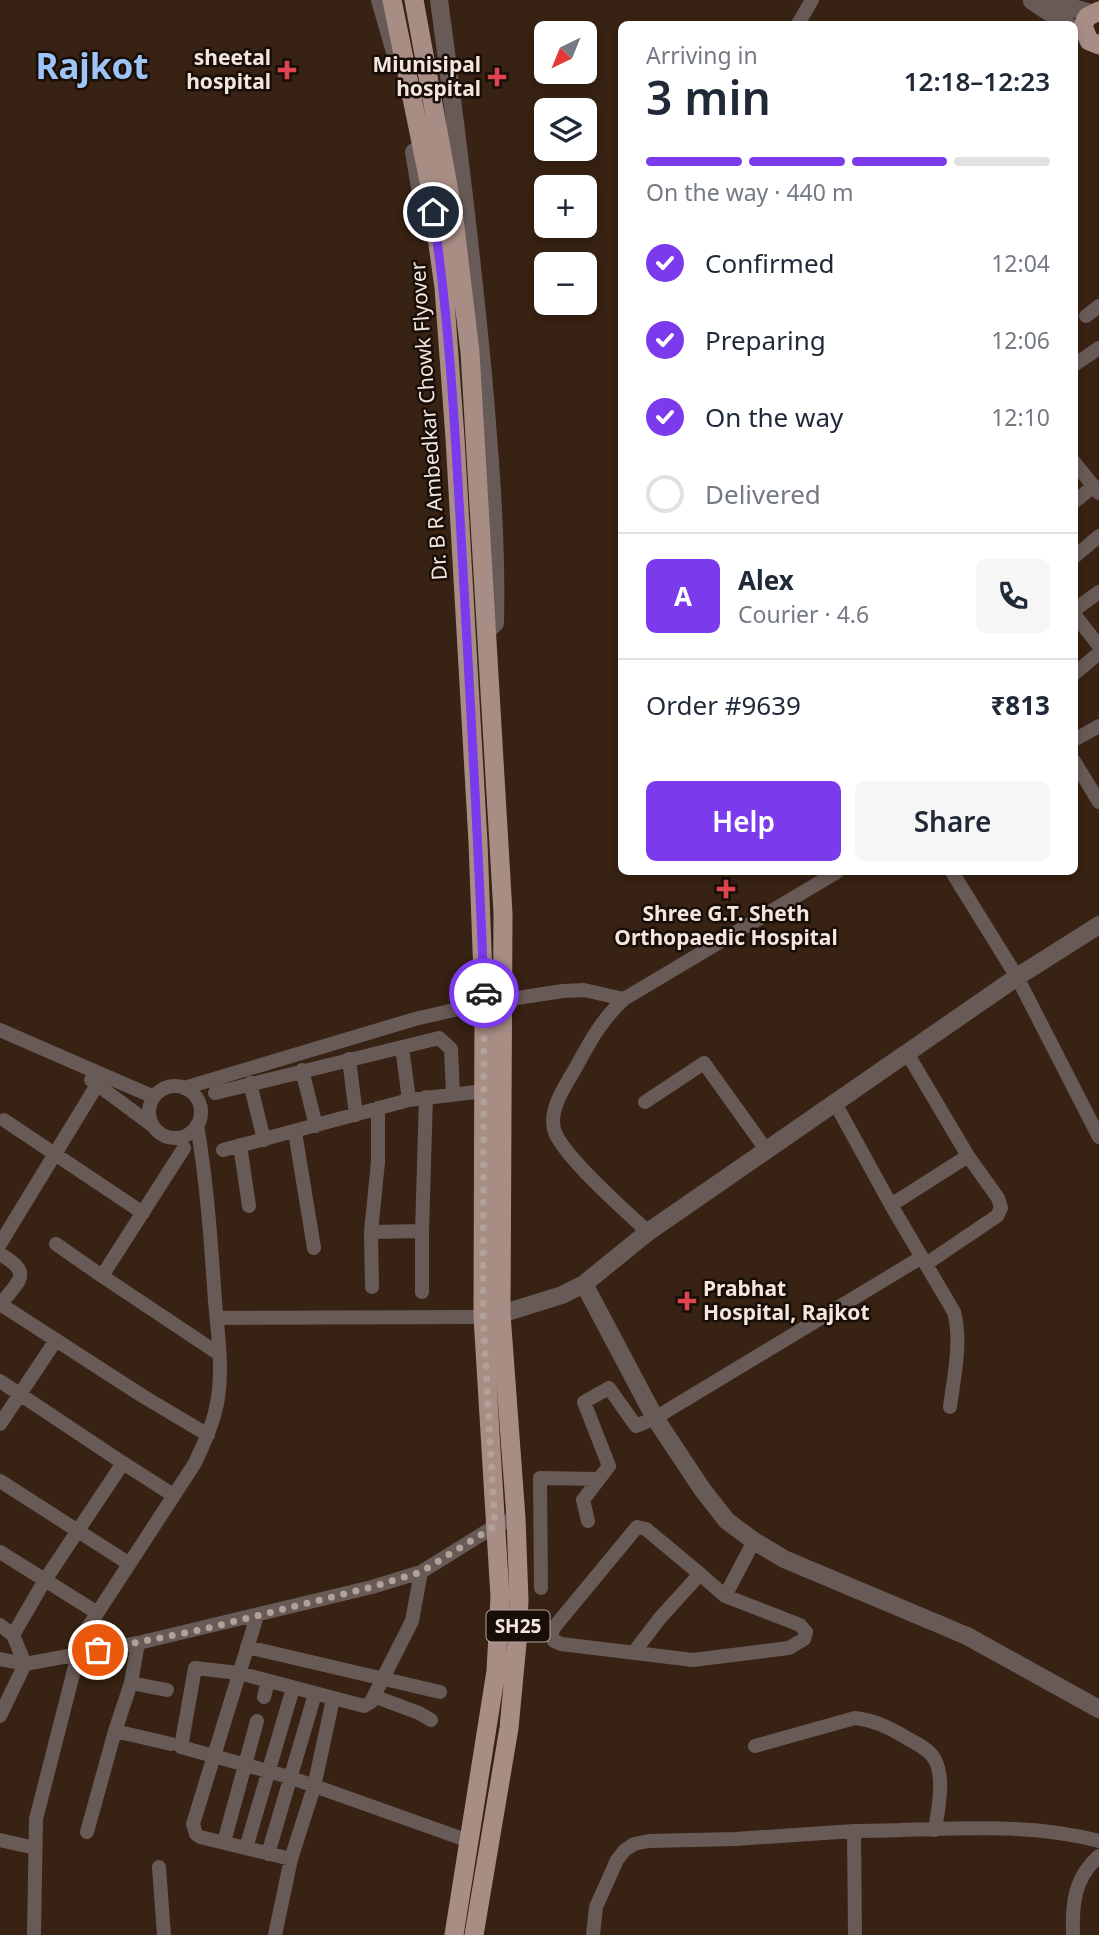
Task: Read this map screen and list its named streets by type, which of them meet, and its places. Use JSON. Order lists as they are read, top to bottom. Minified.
{"streets":{"main road":["Dr. B R Ambedkar Chowk Flyover","SH25"]},"crossings":[["Dr. B R Ambedkar Chowk Flyover","SH25"]],"districts":["Rajkot"],"places":{"health":["sheetal hospital","Miunisipal hospital","Shree G.T. Sheth Orthopaedic Hospital","Prabhat Hospital, Rajkot"]},"north":"bottom left","page":{"map_buttons":["+","−"],"heading":["3 min","Arriving in","12:18–12:23"],"panel":["Alex","Courier · 4.6","Order #9639","₹813"],"bar":"On the way · 440 m","list":[["Confirmed","12:04"],["Preparing","12:06"],["On the way","12:10"],"Delivered"],"round":"A","buttons":["Help","Share"]}}
